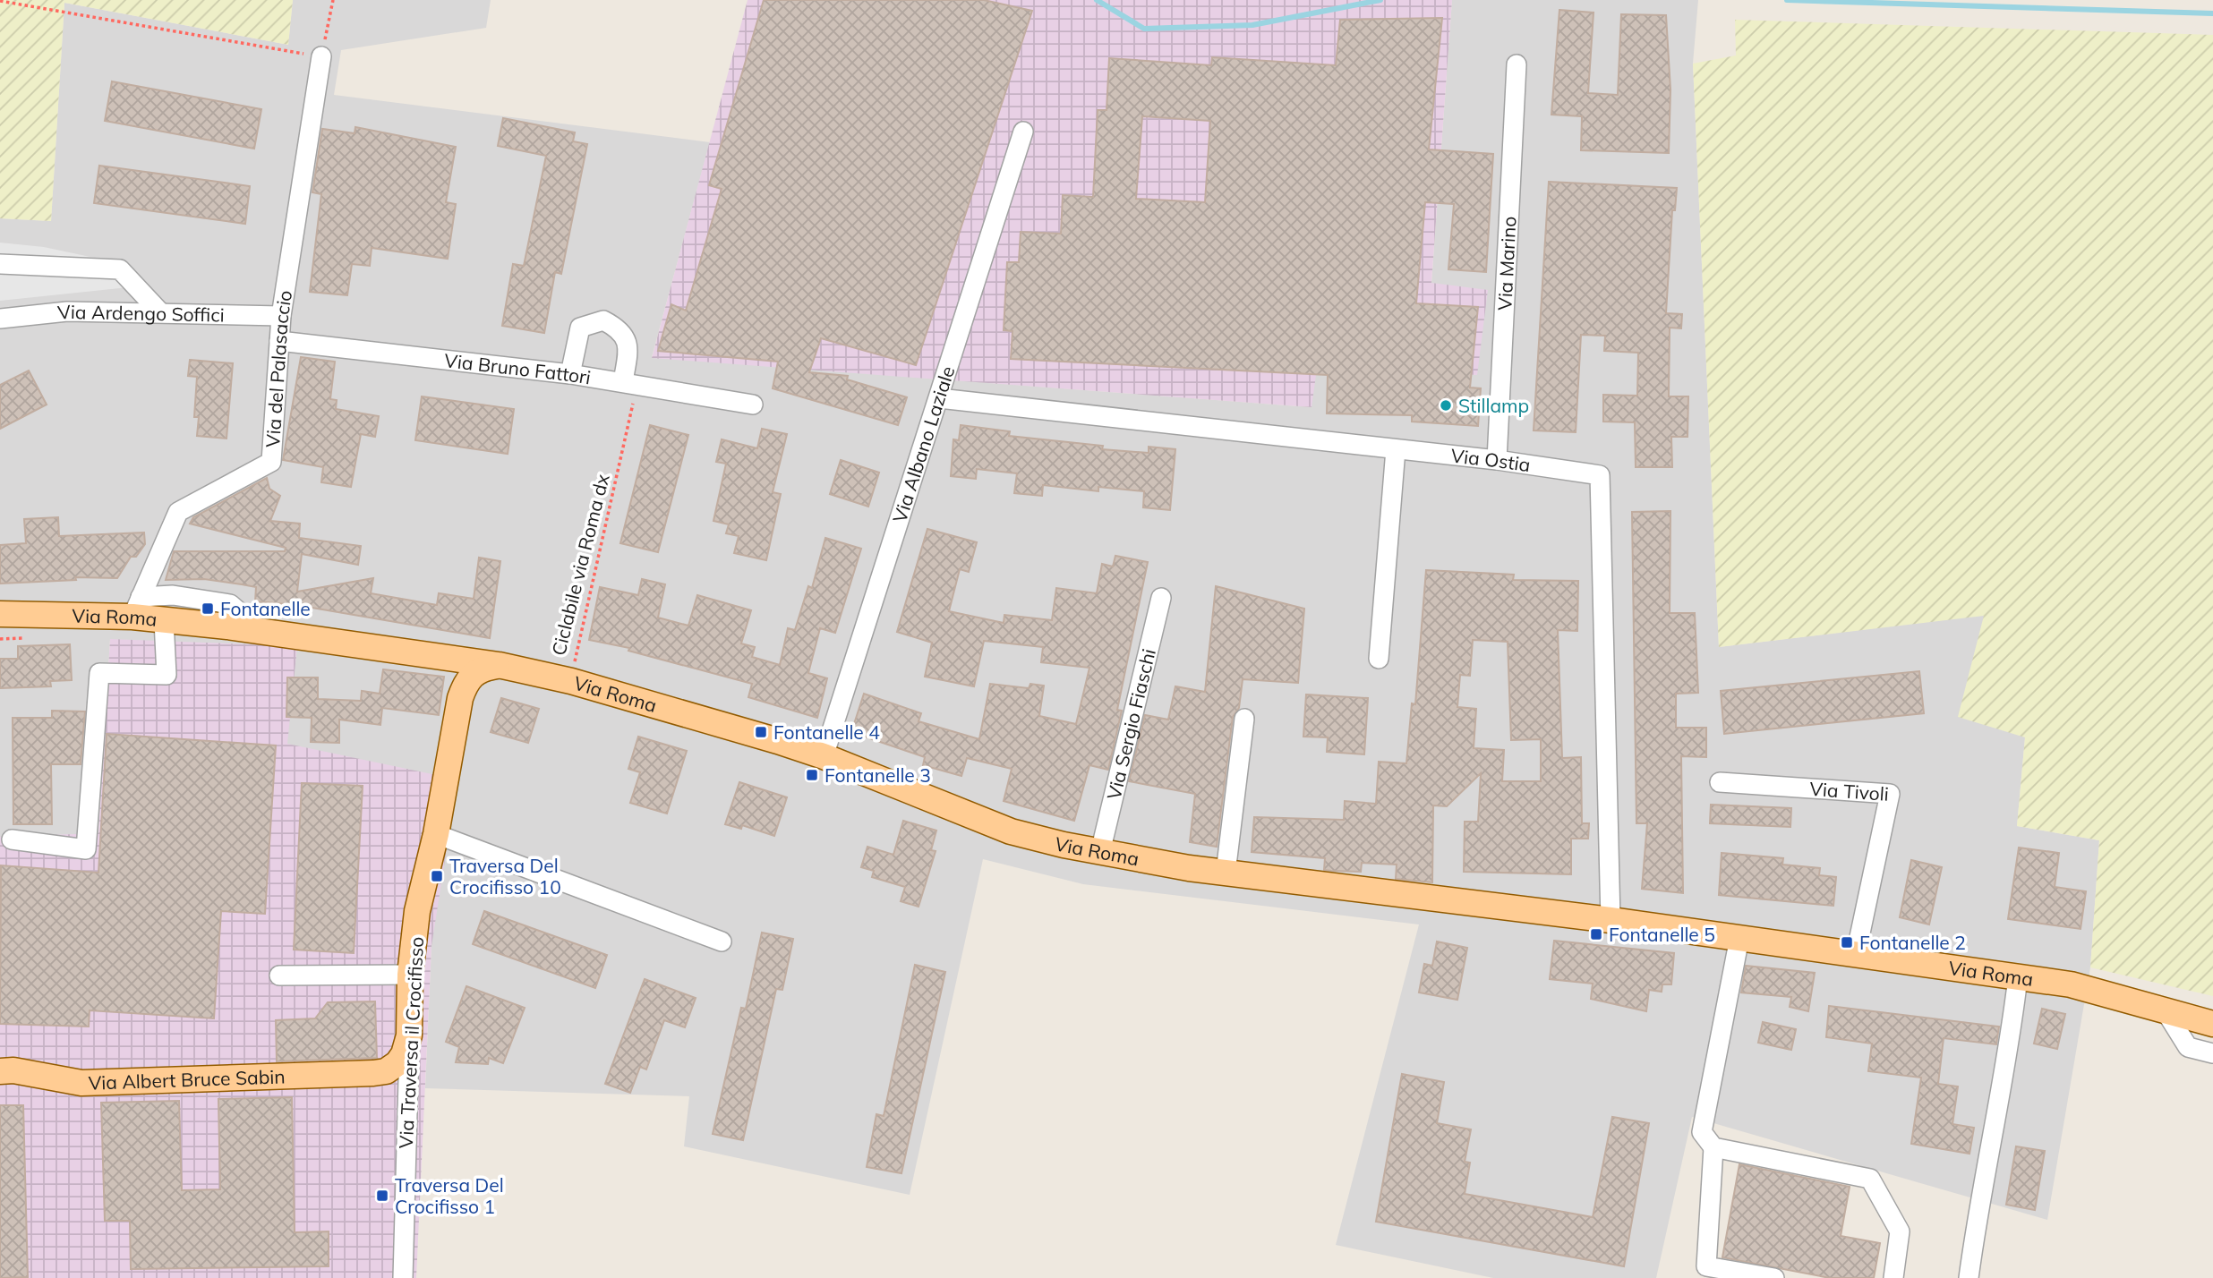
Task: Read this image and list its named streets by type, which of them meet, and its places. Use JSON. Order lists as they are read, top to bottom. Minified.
{"streets":{"main road":["Via Roma","Via Traversa il Crocifisso","Via Albert Bruce Sabin"],"street":["Via Marino","Via Ardengo Soffici","Via Bruno Fattori","Via del Palasaccio","Via Albano Laziale","Via Ostia","Via Sergio Fiaschi","Via Tivoli"],"path":["Ciclabile via Roma dx"]},"crossings":[["Via Marino","Via Ostia"],["Via Ardengo Soffici","Via del Palasaccio"],["Via Bruno Fattori","Via del Palasaccio"],["Via del Palasaccio","Via Roma"],["Via Albano Laziale","Via Ostia"],["Via Albano Laziale","Via Roma"],["Via Ostia","Via Roma"],["Via Roma","Via Sergio Fiaschi"],["Via Roma","Via Tivoli"],["Via Roma","Via Traversa il Crocifisso"],["Via Traversa il Crocifisso","Via Albert Bruce Sabin"]],"places":{"other":["Stillamp"],"transit":["Fontanelle","Fontanelle 4","Fontanelle 3","Traversa Del Crocifisso 10","Fontanelle 5","Fontanelle 2","Traversa Del Crocifisso 1"]}}
